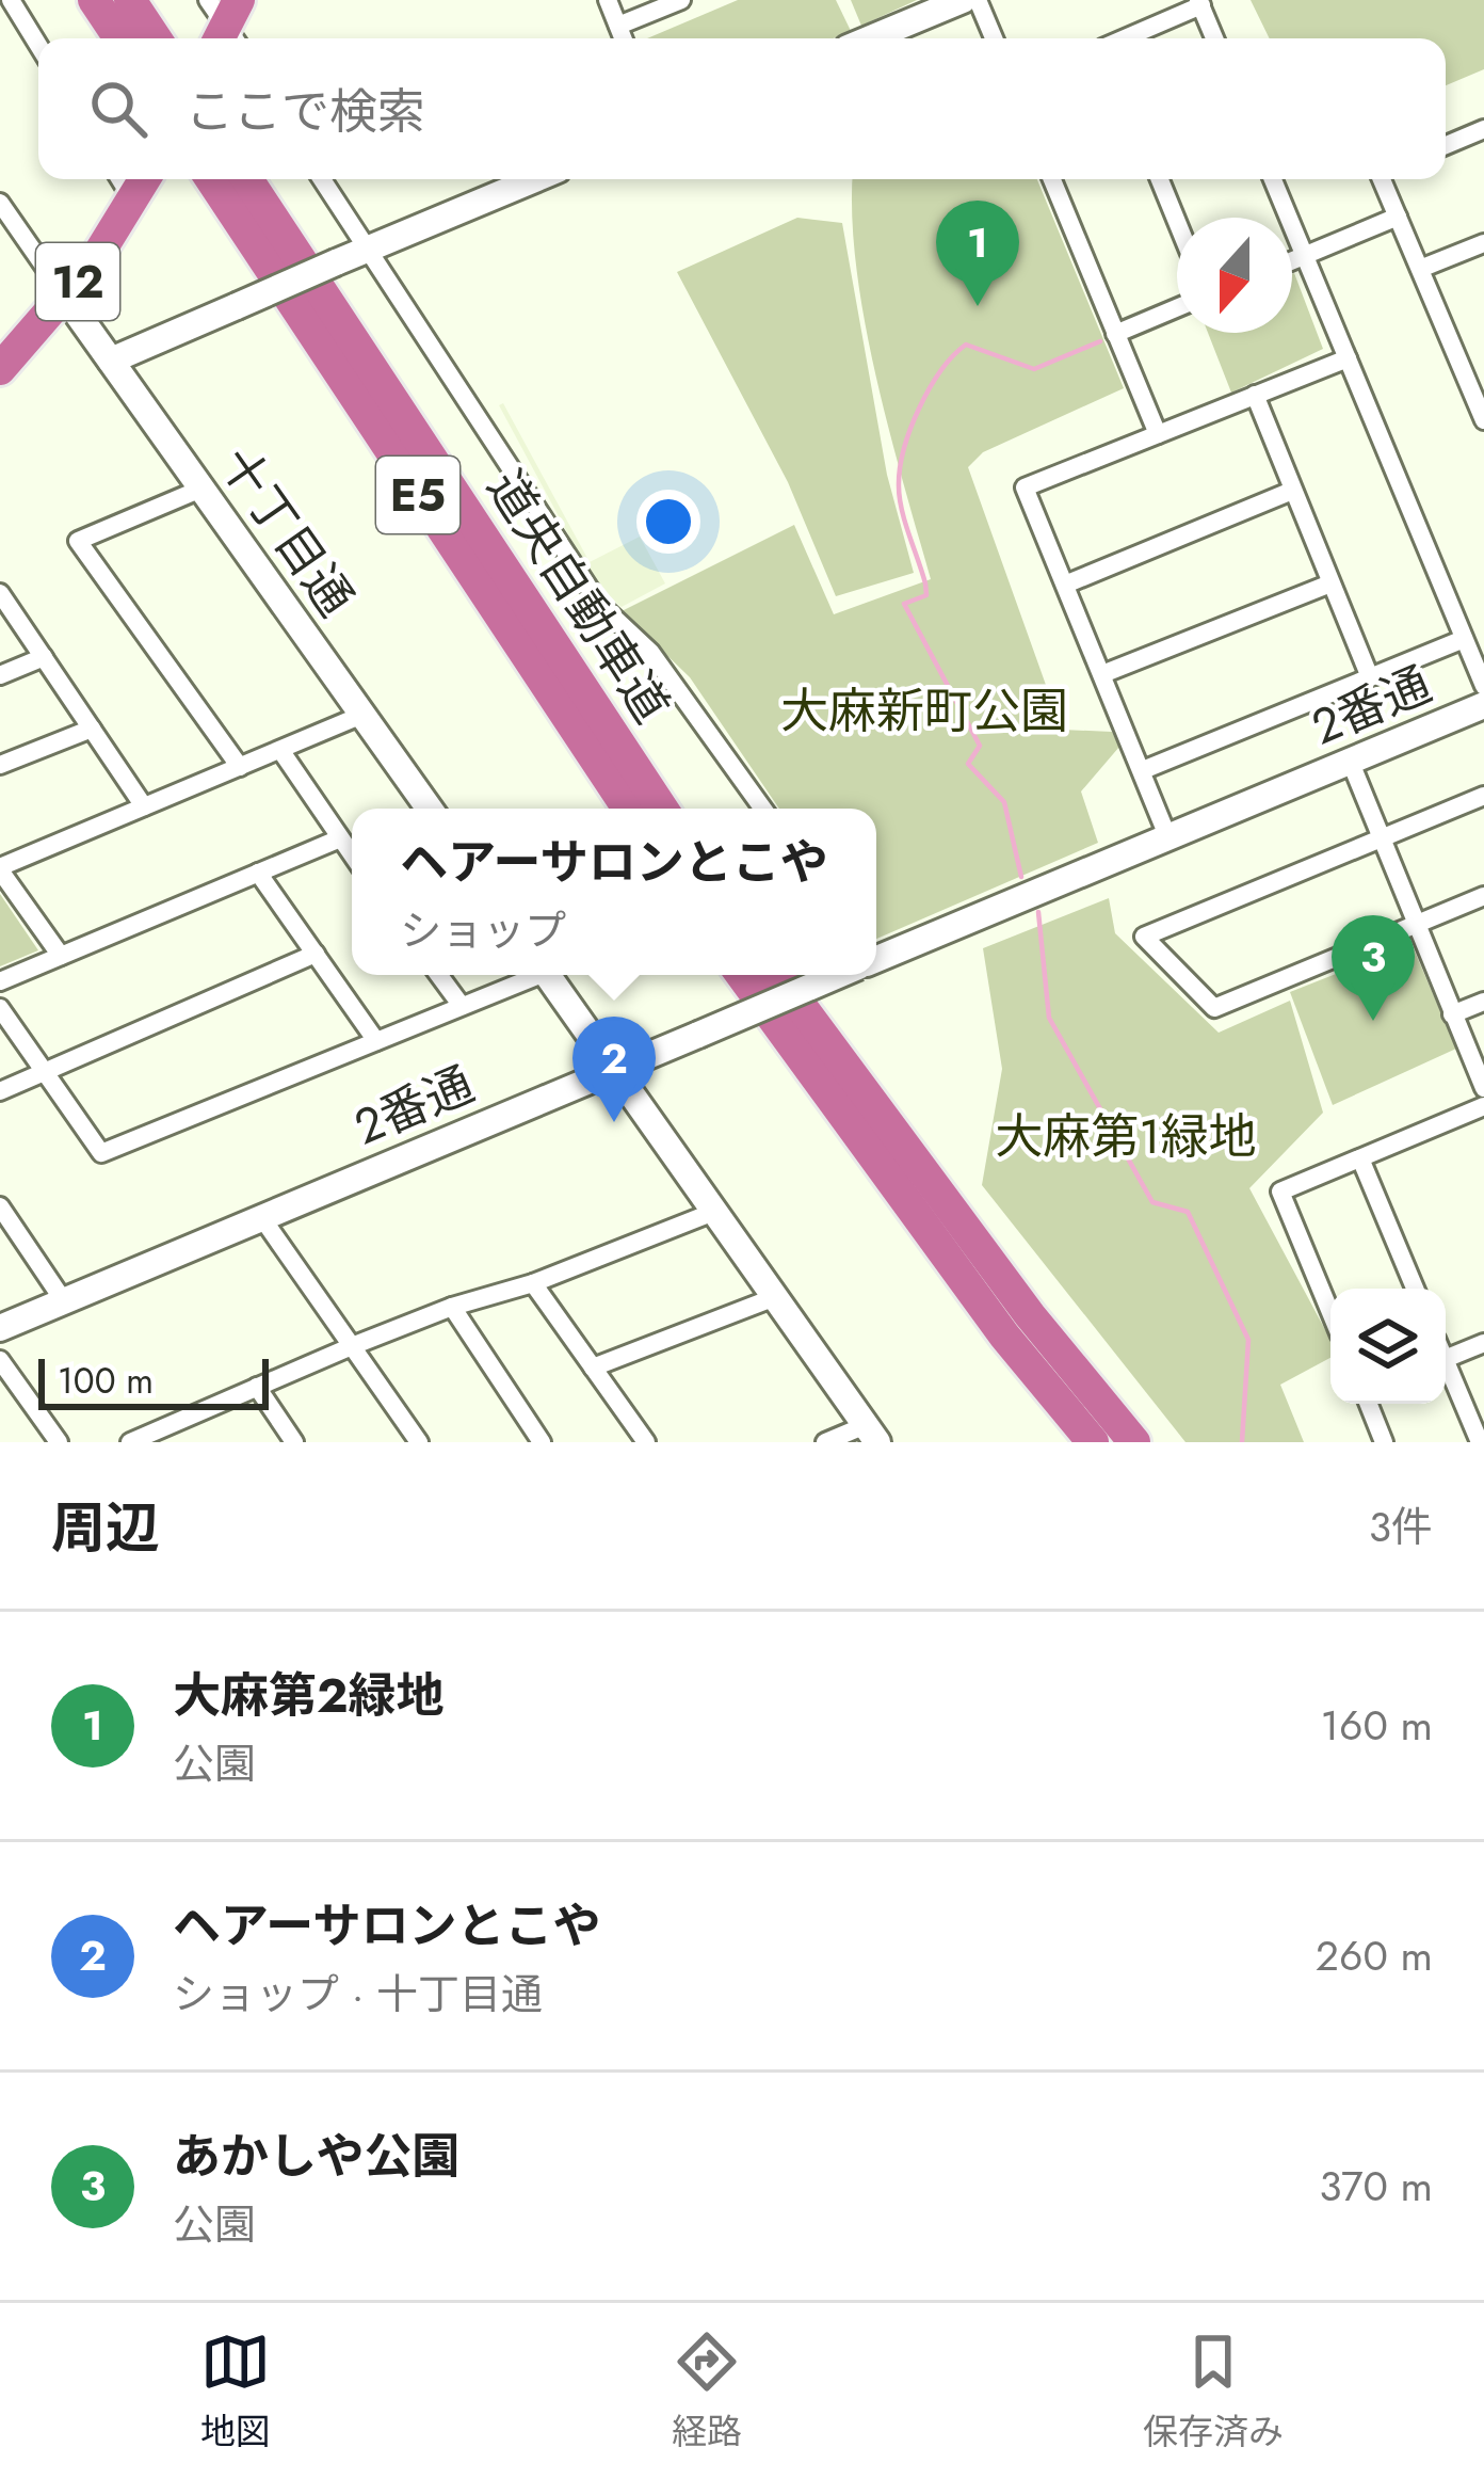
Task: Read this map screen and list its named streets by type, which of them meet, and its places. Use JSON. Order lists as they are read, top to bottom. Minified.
{"streets":{"highway":["12","E5","道央自動車道"],"street":["十丁目通","2番通"]},"crossings":[["12","十丁目通"]],"parks":["大麻新町公園","大麻第1緑地"],"scale_bar":"100 m","north":"bottom","page":{"search":"ここで検索","pins":["1","3","2"],"popup":["ヘアーサロンとこや","ショップ"],"scale":"100 m","heading":["周辺","3件"],"list":[{"mark":"1","name":"大麻第2緑地","note":"公園","value":"160 m"},{"mark":"2","name":"ヘアーサロンとこや","note":"ショップ · 十丁目通","value":"260 m"},{"mark":"3","name":"あかしや公園","note":"公園","value":"370 m"}],"nav":["地図","経路","保存済み"]}}
